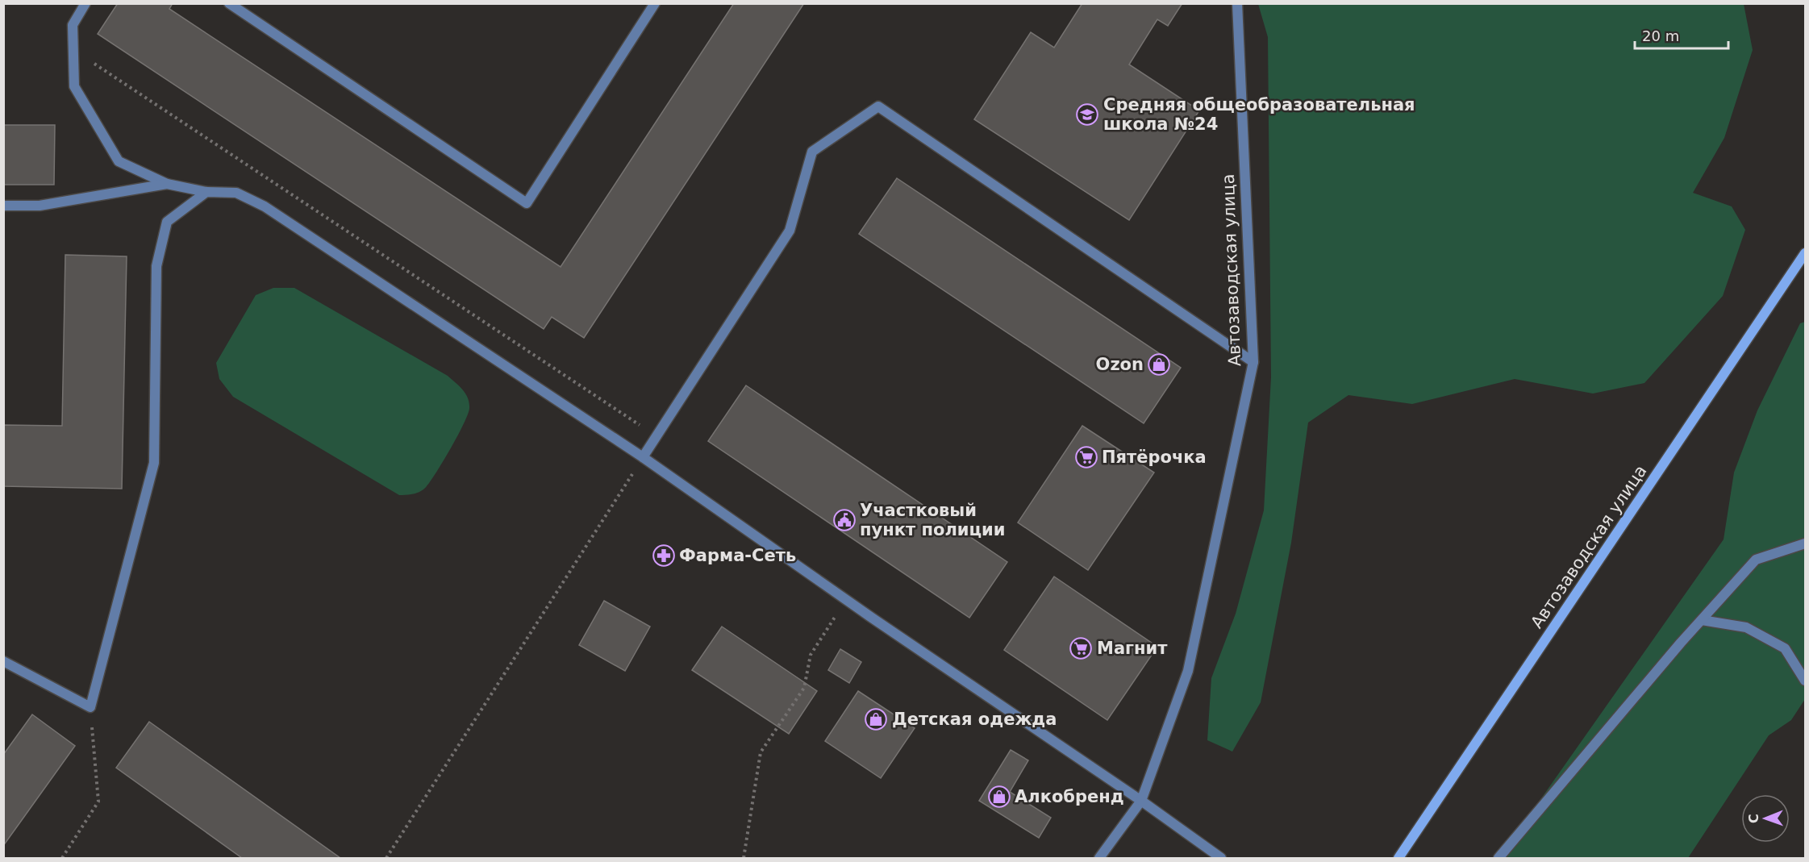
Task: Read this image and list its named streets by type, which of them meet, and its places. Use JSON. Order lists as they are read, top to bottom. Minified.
{"streets":{"main road":["Автозаводская улица"]},"places":{"school or university":["Средняя общеобразовательная школа №24"],"shop":["Ozon","Детская одежда","Алкобренд"],"supermarket":["Пятёрочка","Магнит"],"public building":["Участковый пункт полиции"],"pharmacy":["Фарма-Сеть"]},"scale_bar":"20 m","north":"left"}
